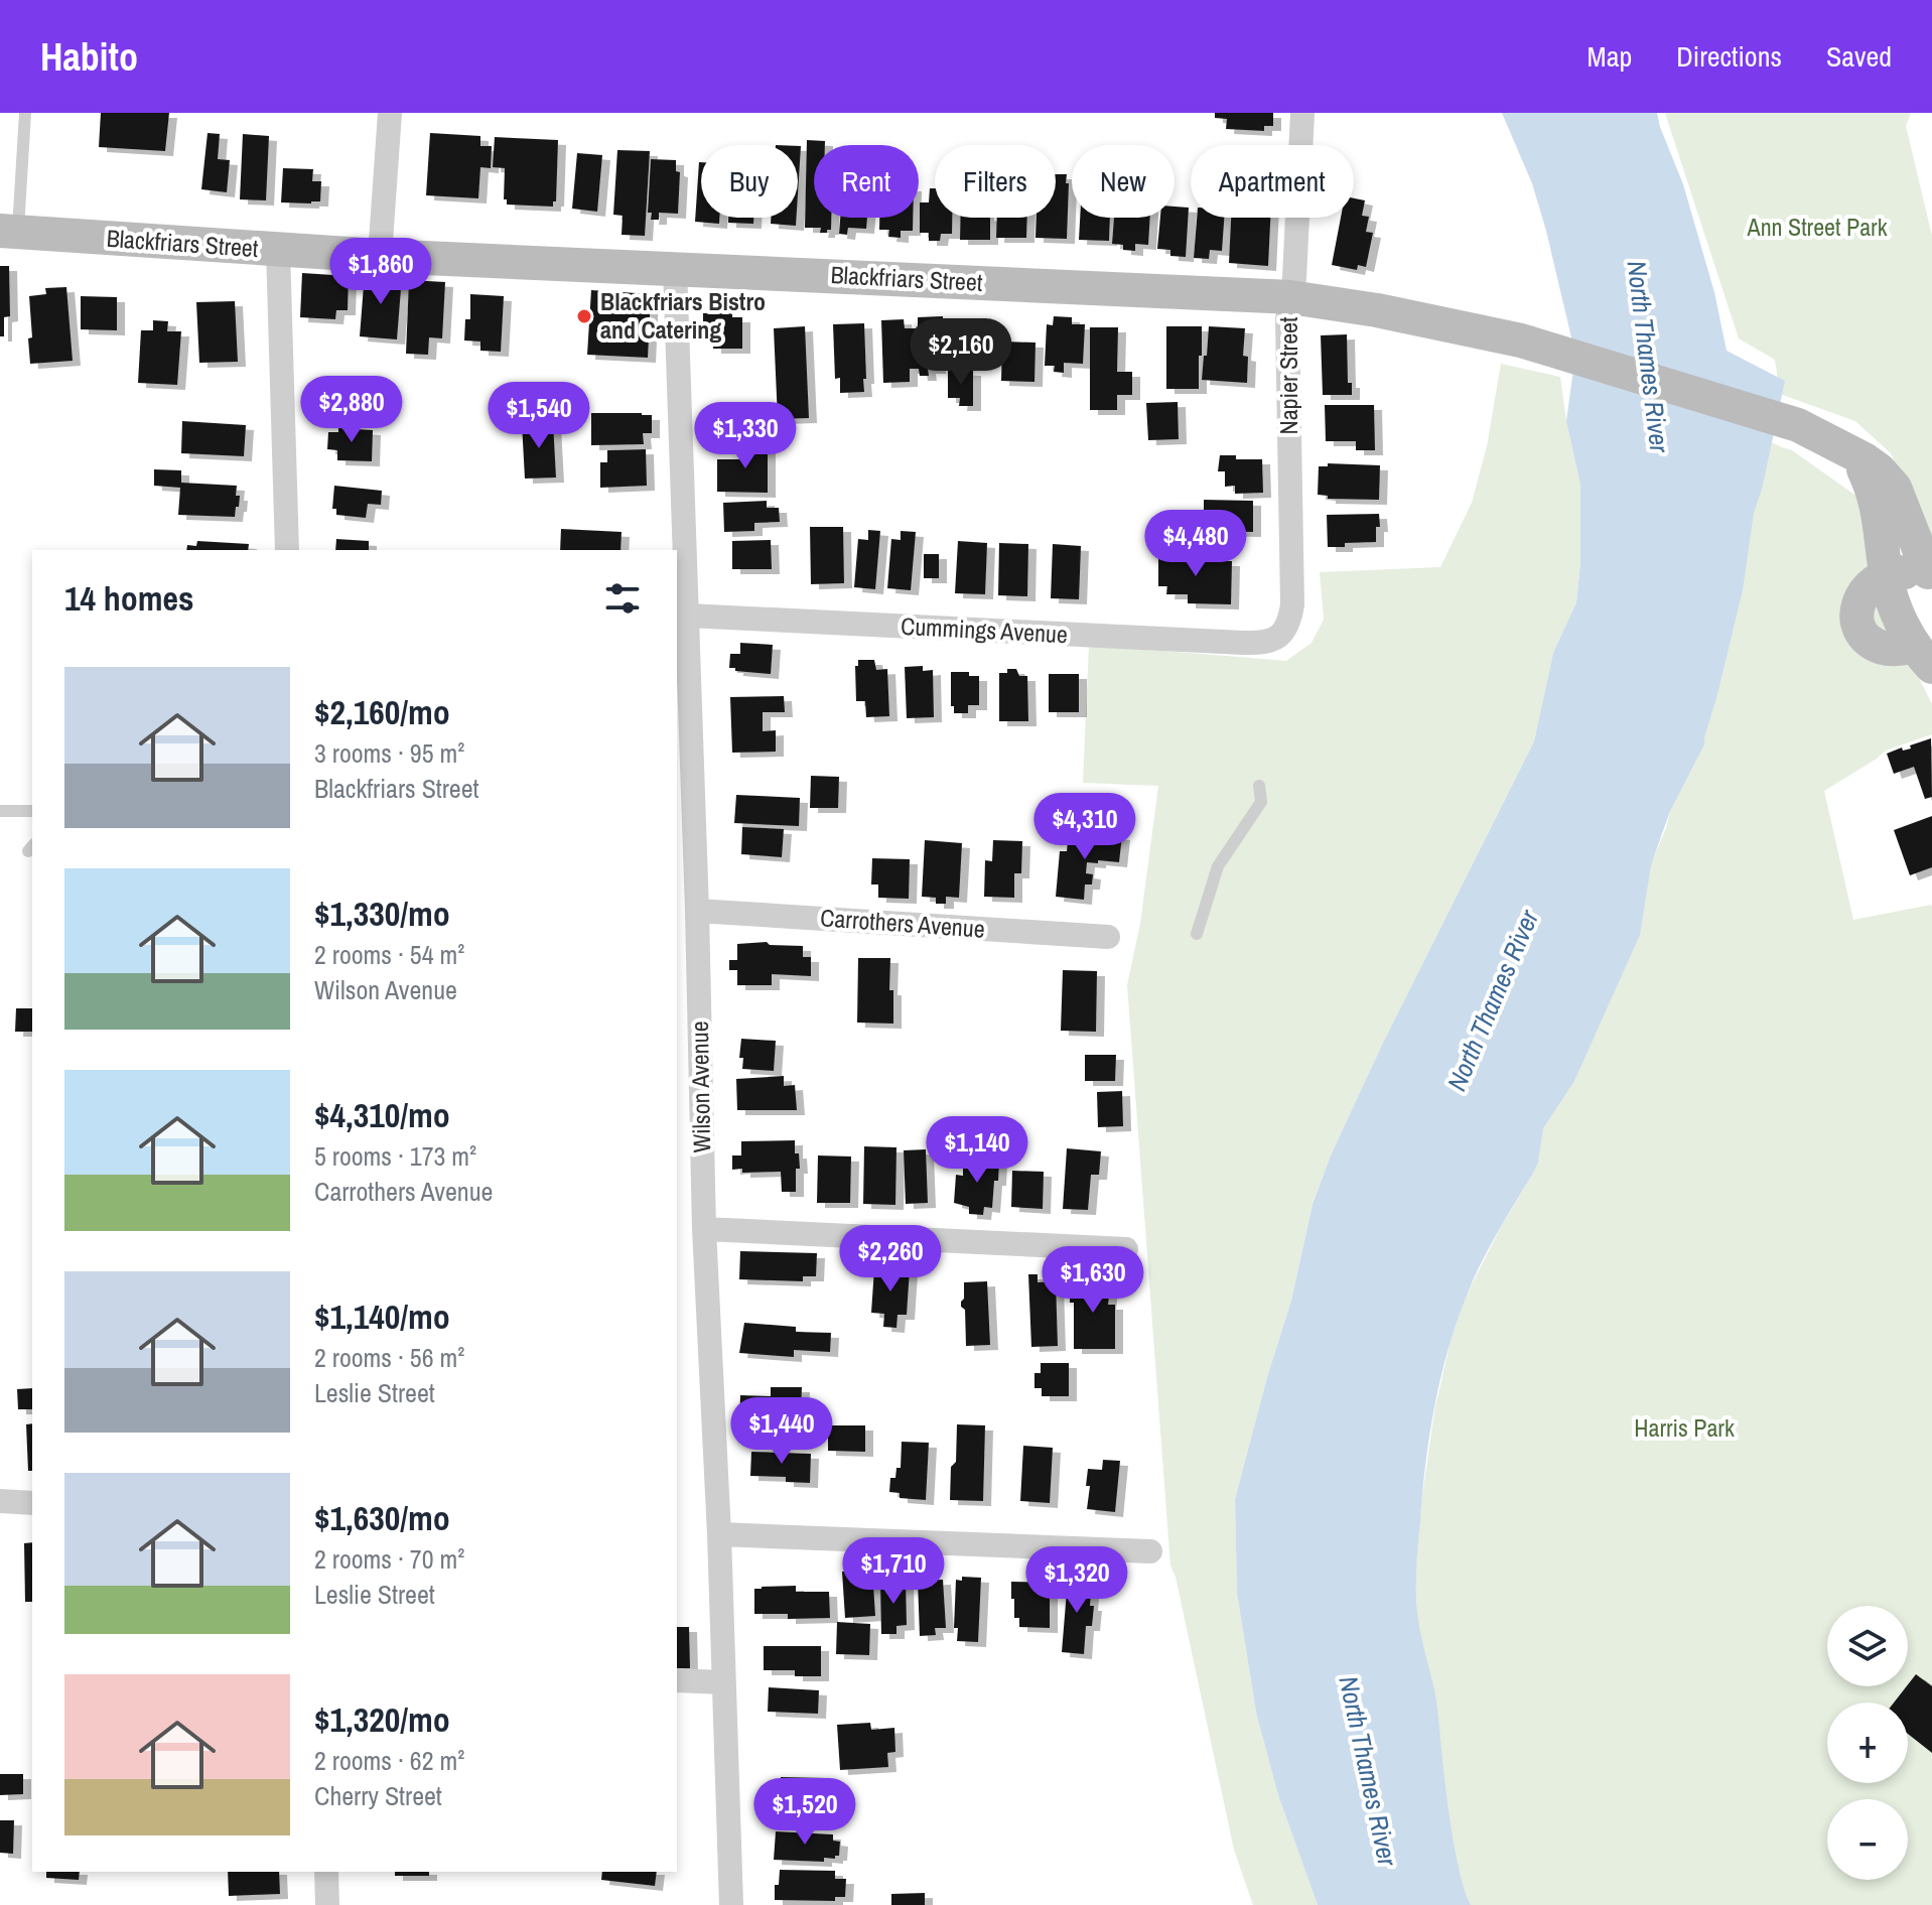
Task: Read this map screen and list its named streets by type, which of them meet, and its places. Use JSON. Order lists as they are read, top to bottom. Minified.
{"streets":{"street":["Blackfriars Street","Napier Street","Cummings Avenue","Carrothers Avenue","Wilson Avenue"]},"crossings":[["Blackfriars Street","Napier Street"],["Blackfriars Street","Wilson Avenue"],["Napier Street","Cummings Avenue"],["Cummings Avenue","Wilson Avenue"],["Carrothers Avenue","Wilson Avenue"]],"water":["North Thames River"],"parks":["Ann Street Park","Harris Park"],"places":["Blackfriars Bistro and Catering"],"page":{"header":"Habito","nav":["Map","Directions","Saved"],"chip":["Buy","Rent","Filters","New","Apartment"],"price":["$1,860","$2,160","$2,880","$1,540","$1,330","$4,480","$4,310","$1,140","$2,260","$1,630","$1,440","$1,710","$1,320","$1,520"],"heading":"14 homes","list":[{"name":"$2,160/mo","note":"3 rooms · 95 m² · Blackfriars Street"},{"name":"$1,330/mo","note":"2 rooms · 54 m² · Wilson Avenue"},{"name":"$4,310/mo","note":"5 rooms · 173 m² · Carrothers Avenue"},{"name":"$1,140/mo","note":"2 rooms · 56 m² · Leslie Street"},{"name":"$1,630/mo","note":"2 rooms · 70 m² · Leslie Street"},{"name":"$1,320/mo","note":"2 rooms · 62 m² · Cherry Street"}],"map_buttons":["+","−"]}}
